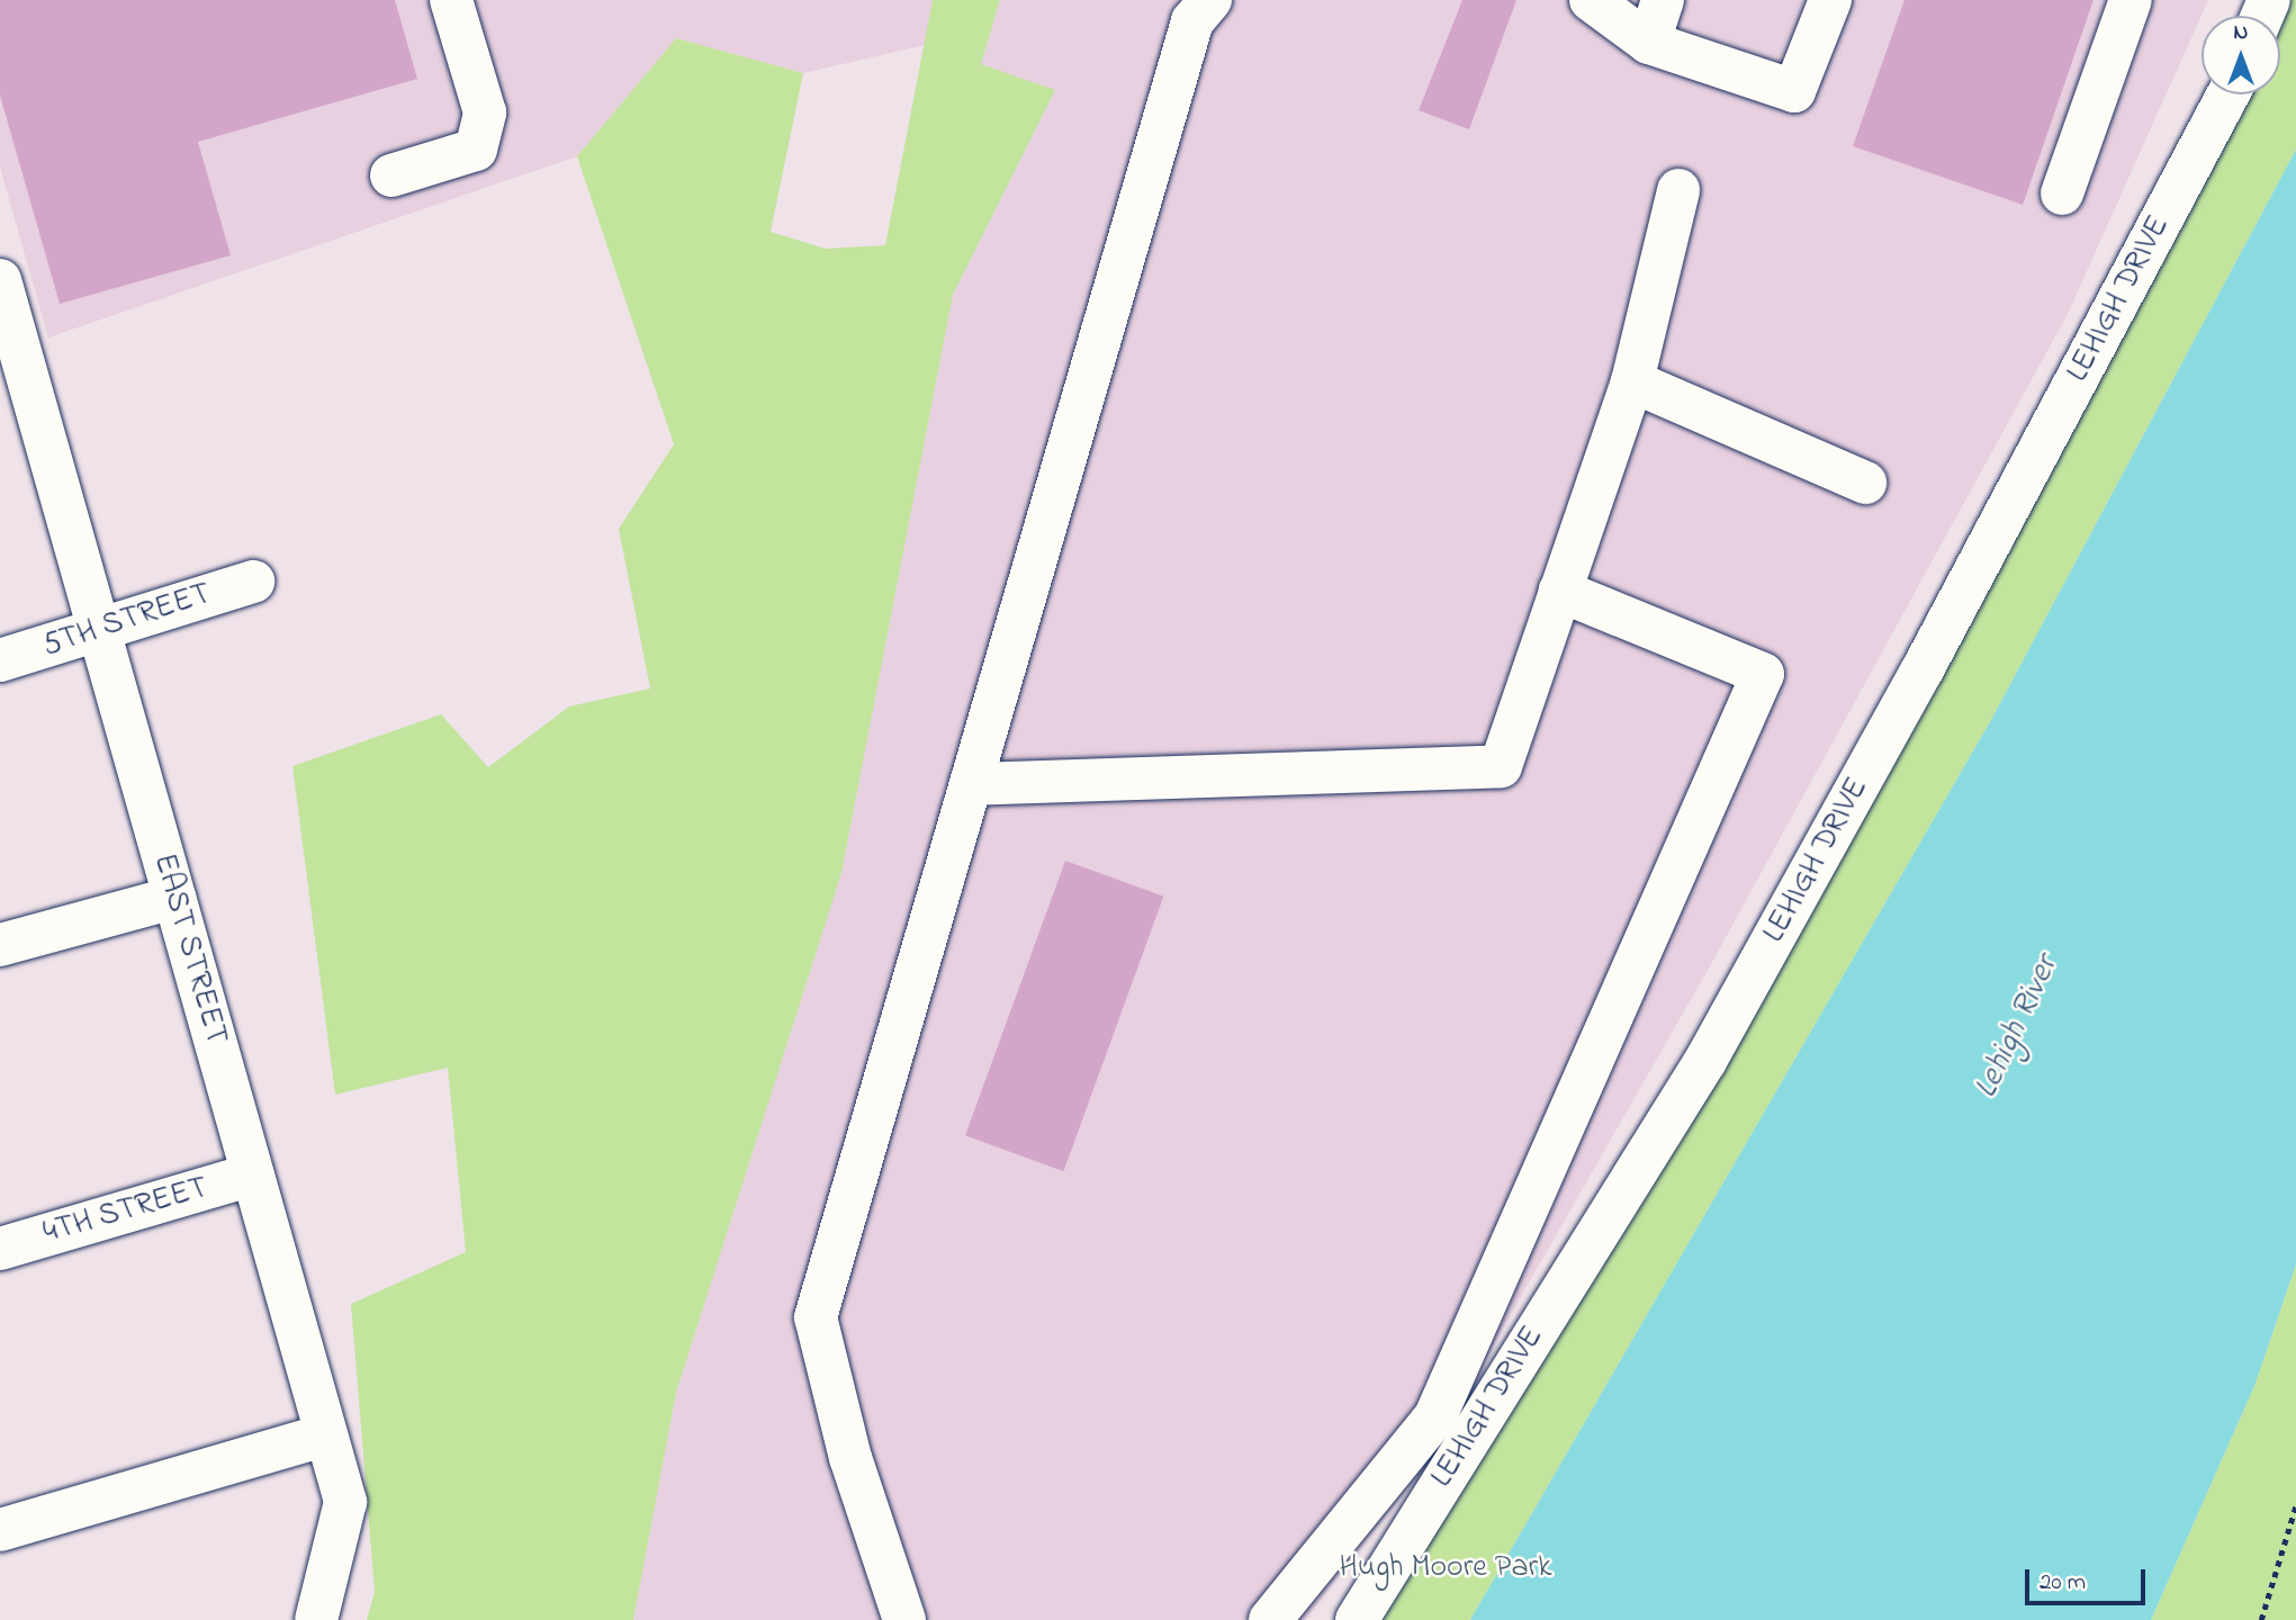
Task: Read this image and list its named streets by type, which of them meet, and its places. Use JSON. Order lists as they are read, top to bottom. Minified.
{"streets":{"street":["LEHIGH DRIVE","5TH STREET","EAST STREET","4TH STREET"]},"crossings":[["5TH STREET","EAST STREET"],["EAST STREET","4TH STREET"]],"water":["Lehigh River"],"parks":["Hugh Moore Park"],"scale_bar":"20 m","north":"top"}
